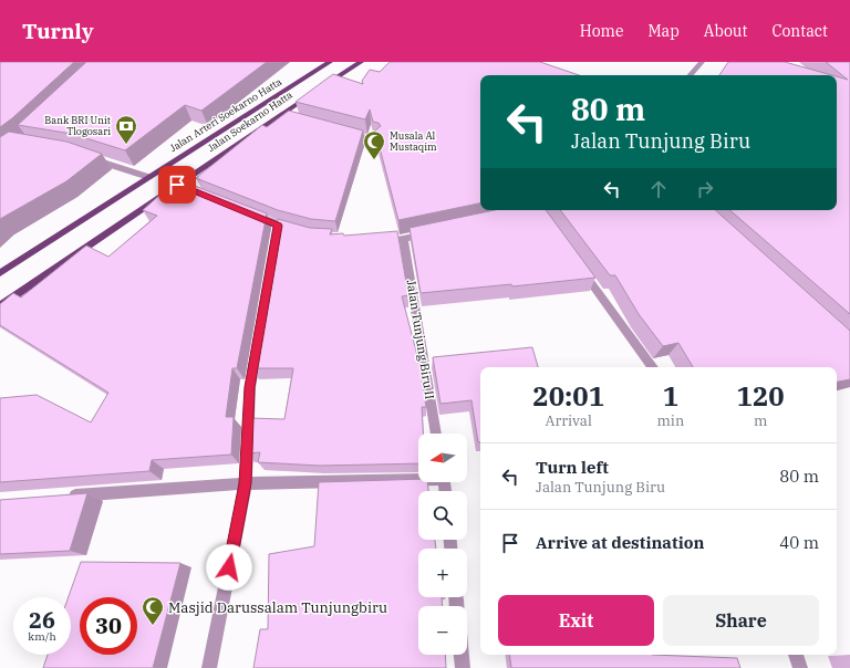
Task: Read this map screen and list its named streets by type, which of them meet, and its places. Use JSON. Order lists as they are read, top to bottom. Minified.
{"streets":{"main road":["Jalan Arteri Soekarno Hatta","Jalan Soekarno Hatta"],"street":["Jalan Tunjung Biru II"]},"places":{"bank":["Bank BRI Unit Tlogosari"],"mosque":["Musala Al Mustaqim","Masjid Darussalam Tunjungbiru"]},"north":"left","page":{"header":"Turnly","nav":["Home","Map","About","Contact"],"turn":["80 m","Jalan Tunjung Biru"],"eta":["20:01","Arrival","1","min","120","m"],"map_buttons":["+","−"],"list":[{"name":"Turn left","note":"Jalan Tunjung Biru","value":"80 m"},{"name":"Arrive at destination","value":"40 m"}],"buttons":["Exit","Share"],"speed":"26 km/h","limit":"30"}}
